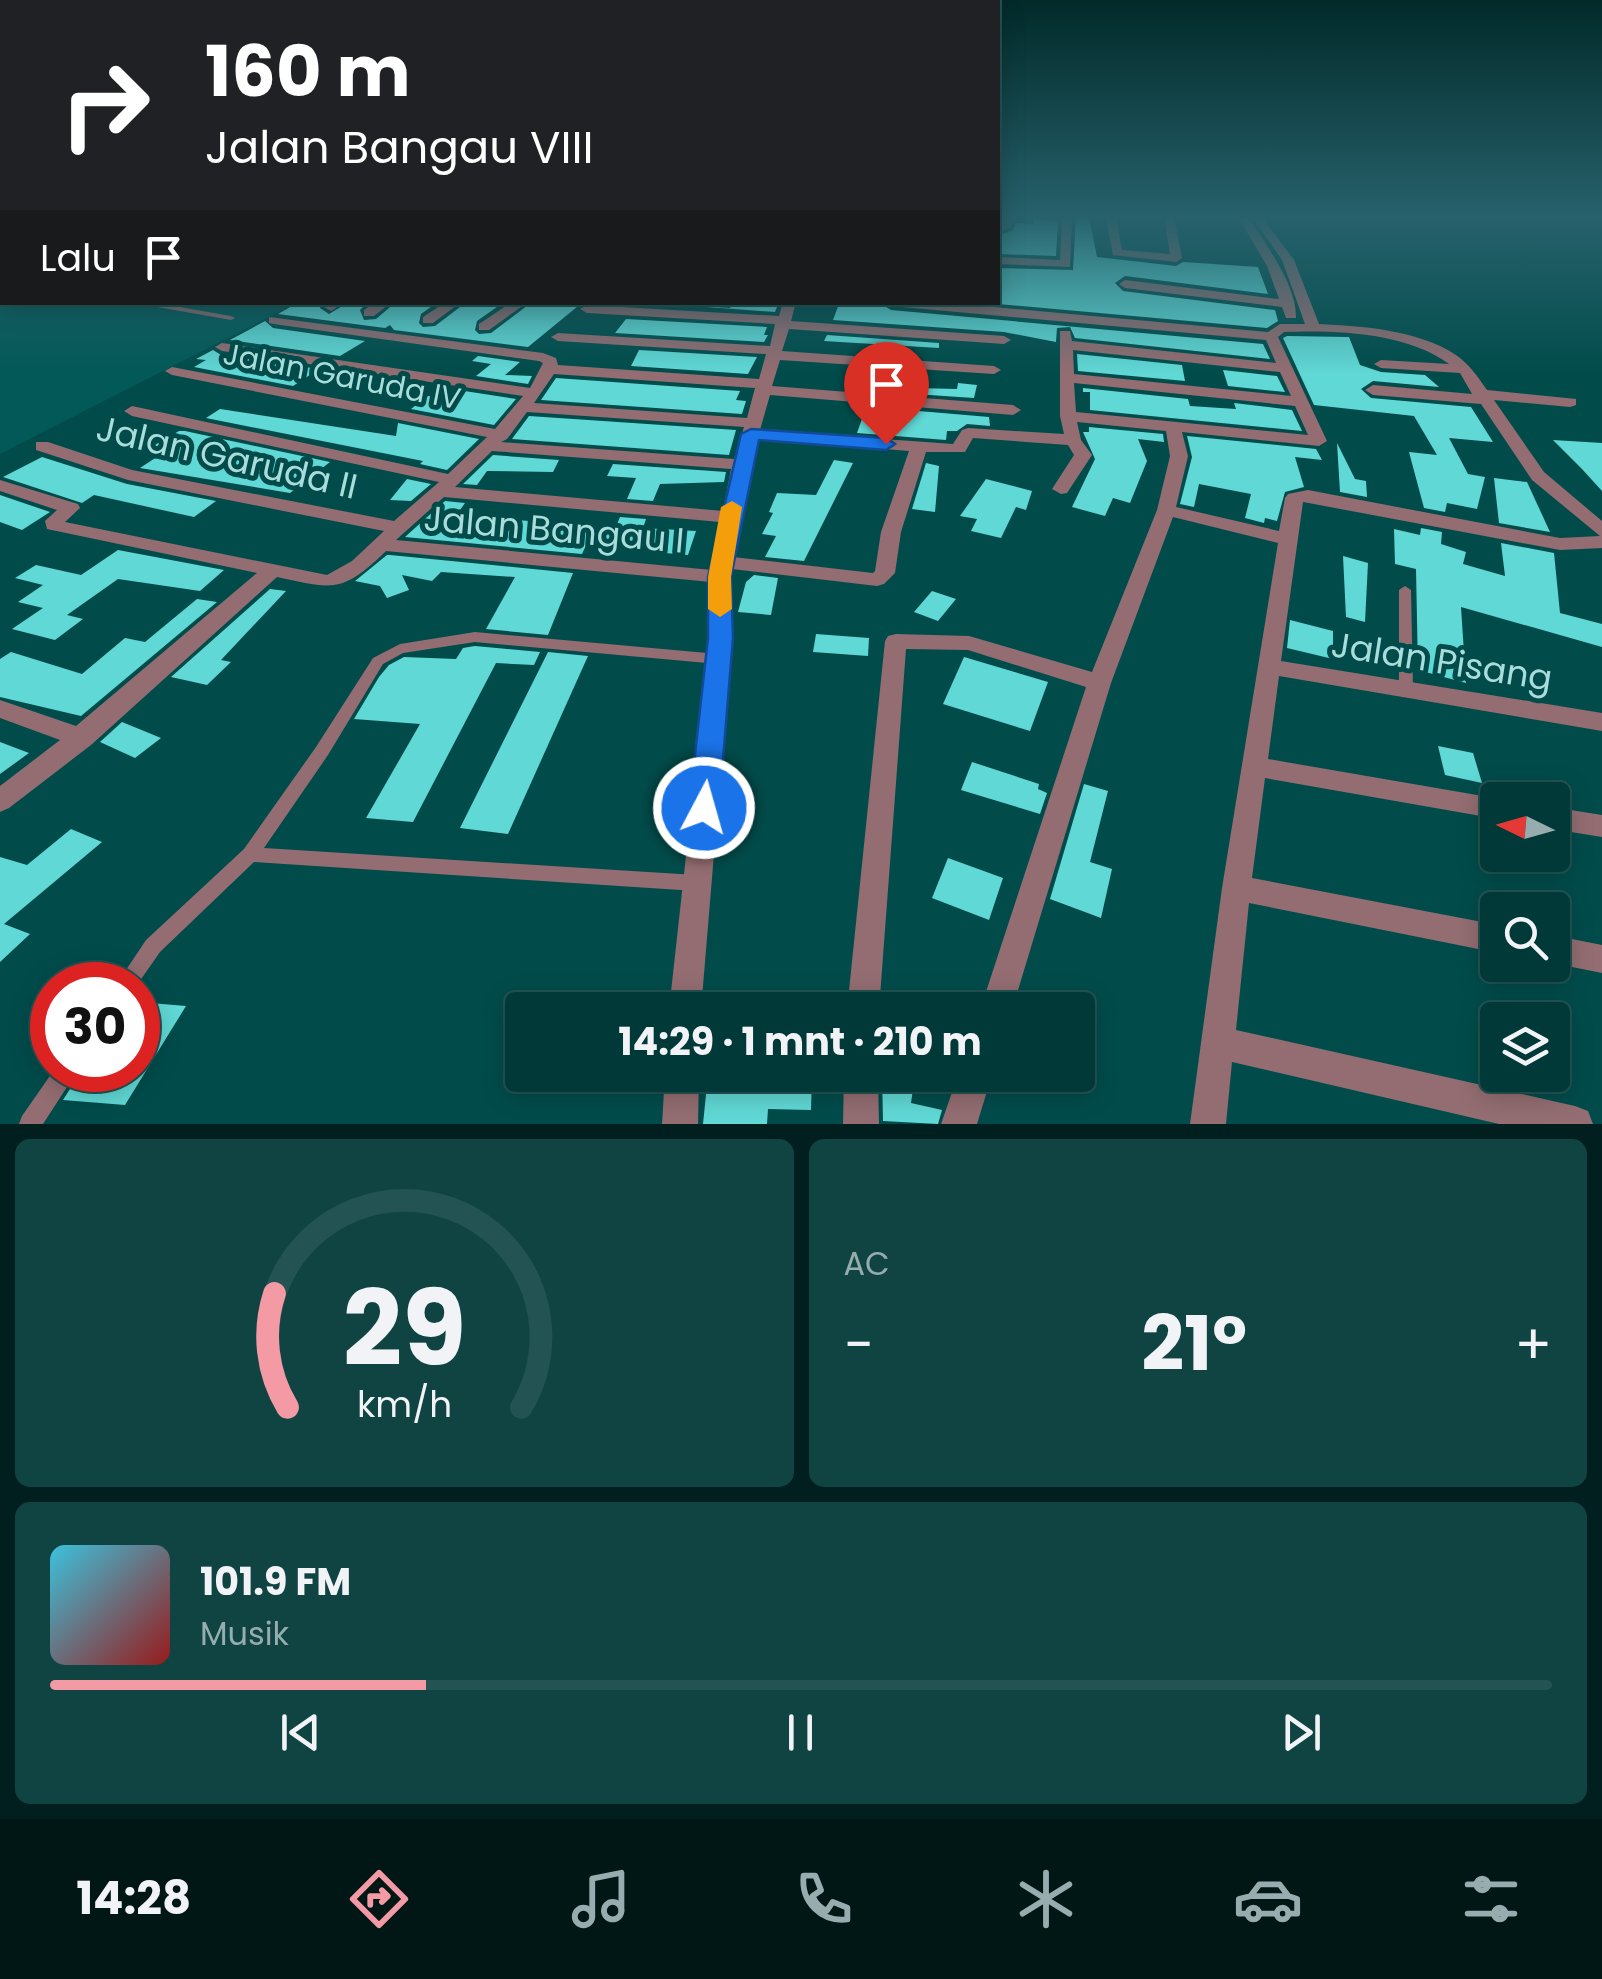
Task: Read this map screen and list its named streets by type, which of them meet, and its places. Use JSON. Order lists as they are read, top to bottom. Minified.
{"streets":{"street":["Jalan Garuda IV","Jalan Garuda II","Jalan Bangau I","Jalan Pisang"]},"north":"left","page":{"turn":["160 m","Jalan Bangau VIII"],"then":"Lalu","limit":"30","trip":"14:29 · 1 mnt · 210 m","tile":"AC","heat":["−","21°","+"],"song":["101.9 FM","Musik"],"tabs":"14:28","gauge":["29","km/h"]}}
